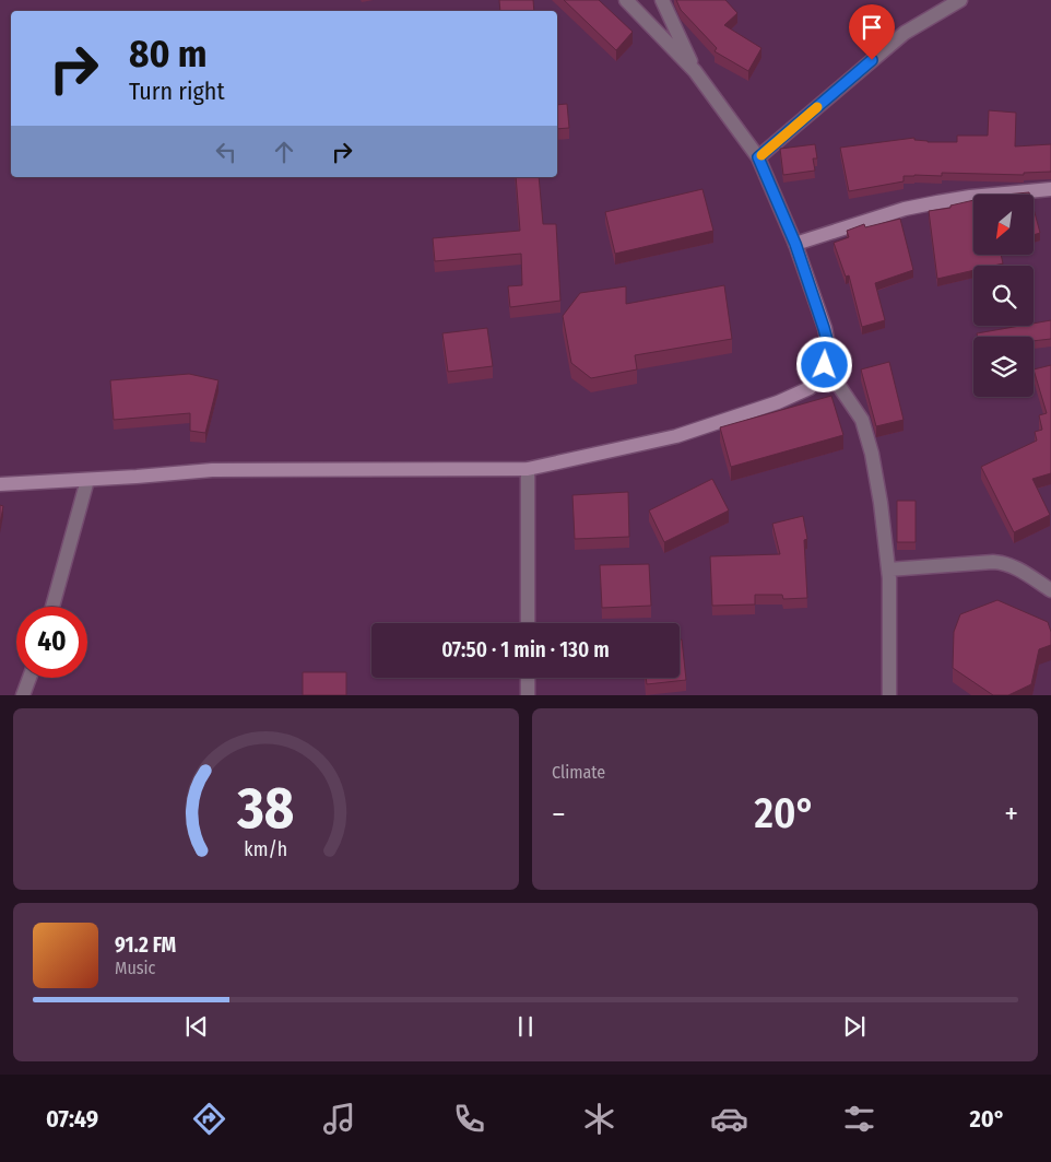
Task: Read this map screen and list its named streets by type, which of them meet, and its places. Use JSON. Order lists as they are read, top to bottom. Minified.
{"north":"bottom left","page":{"turn":["80 m","Turn right"],"limit":"40","trip":"07:50 · 1 min · 130 m","tile":"Climate","heat":["−","20°","+"],"song":["91.2 FM","Music"],"tabs":["07:49","20°"],"gauge":["38","km/h"]}}
